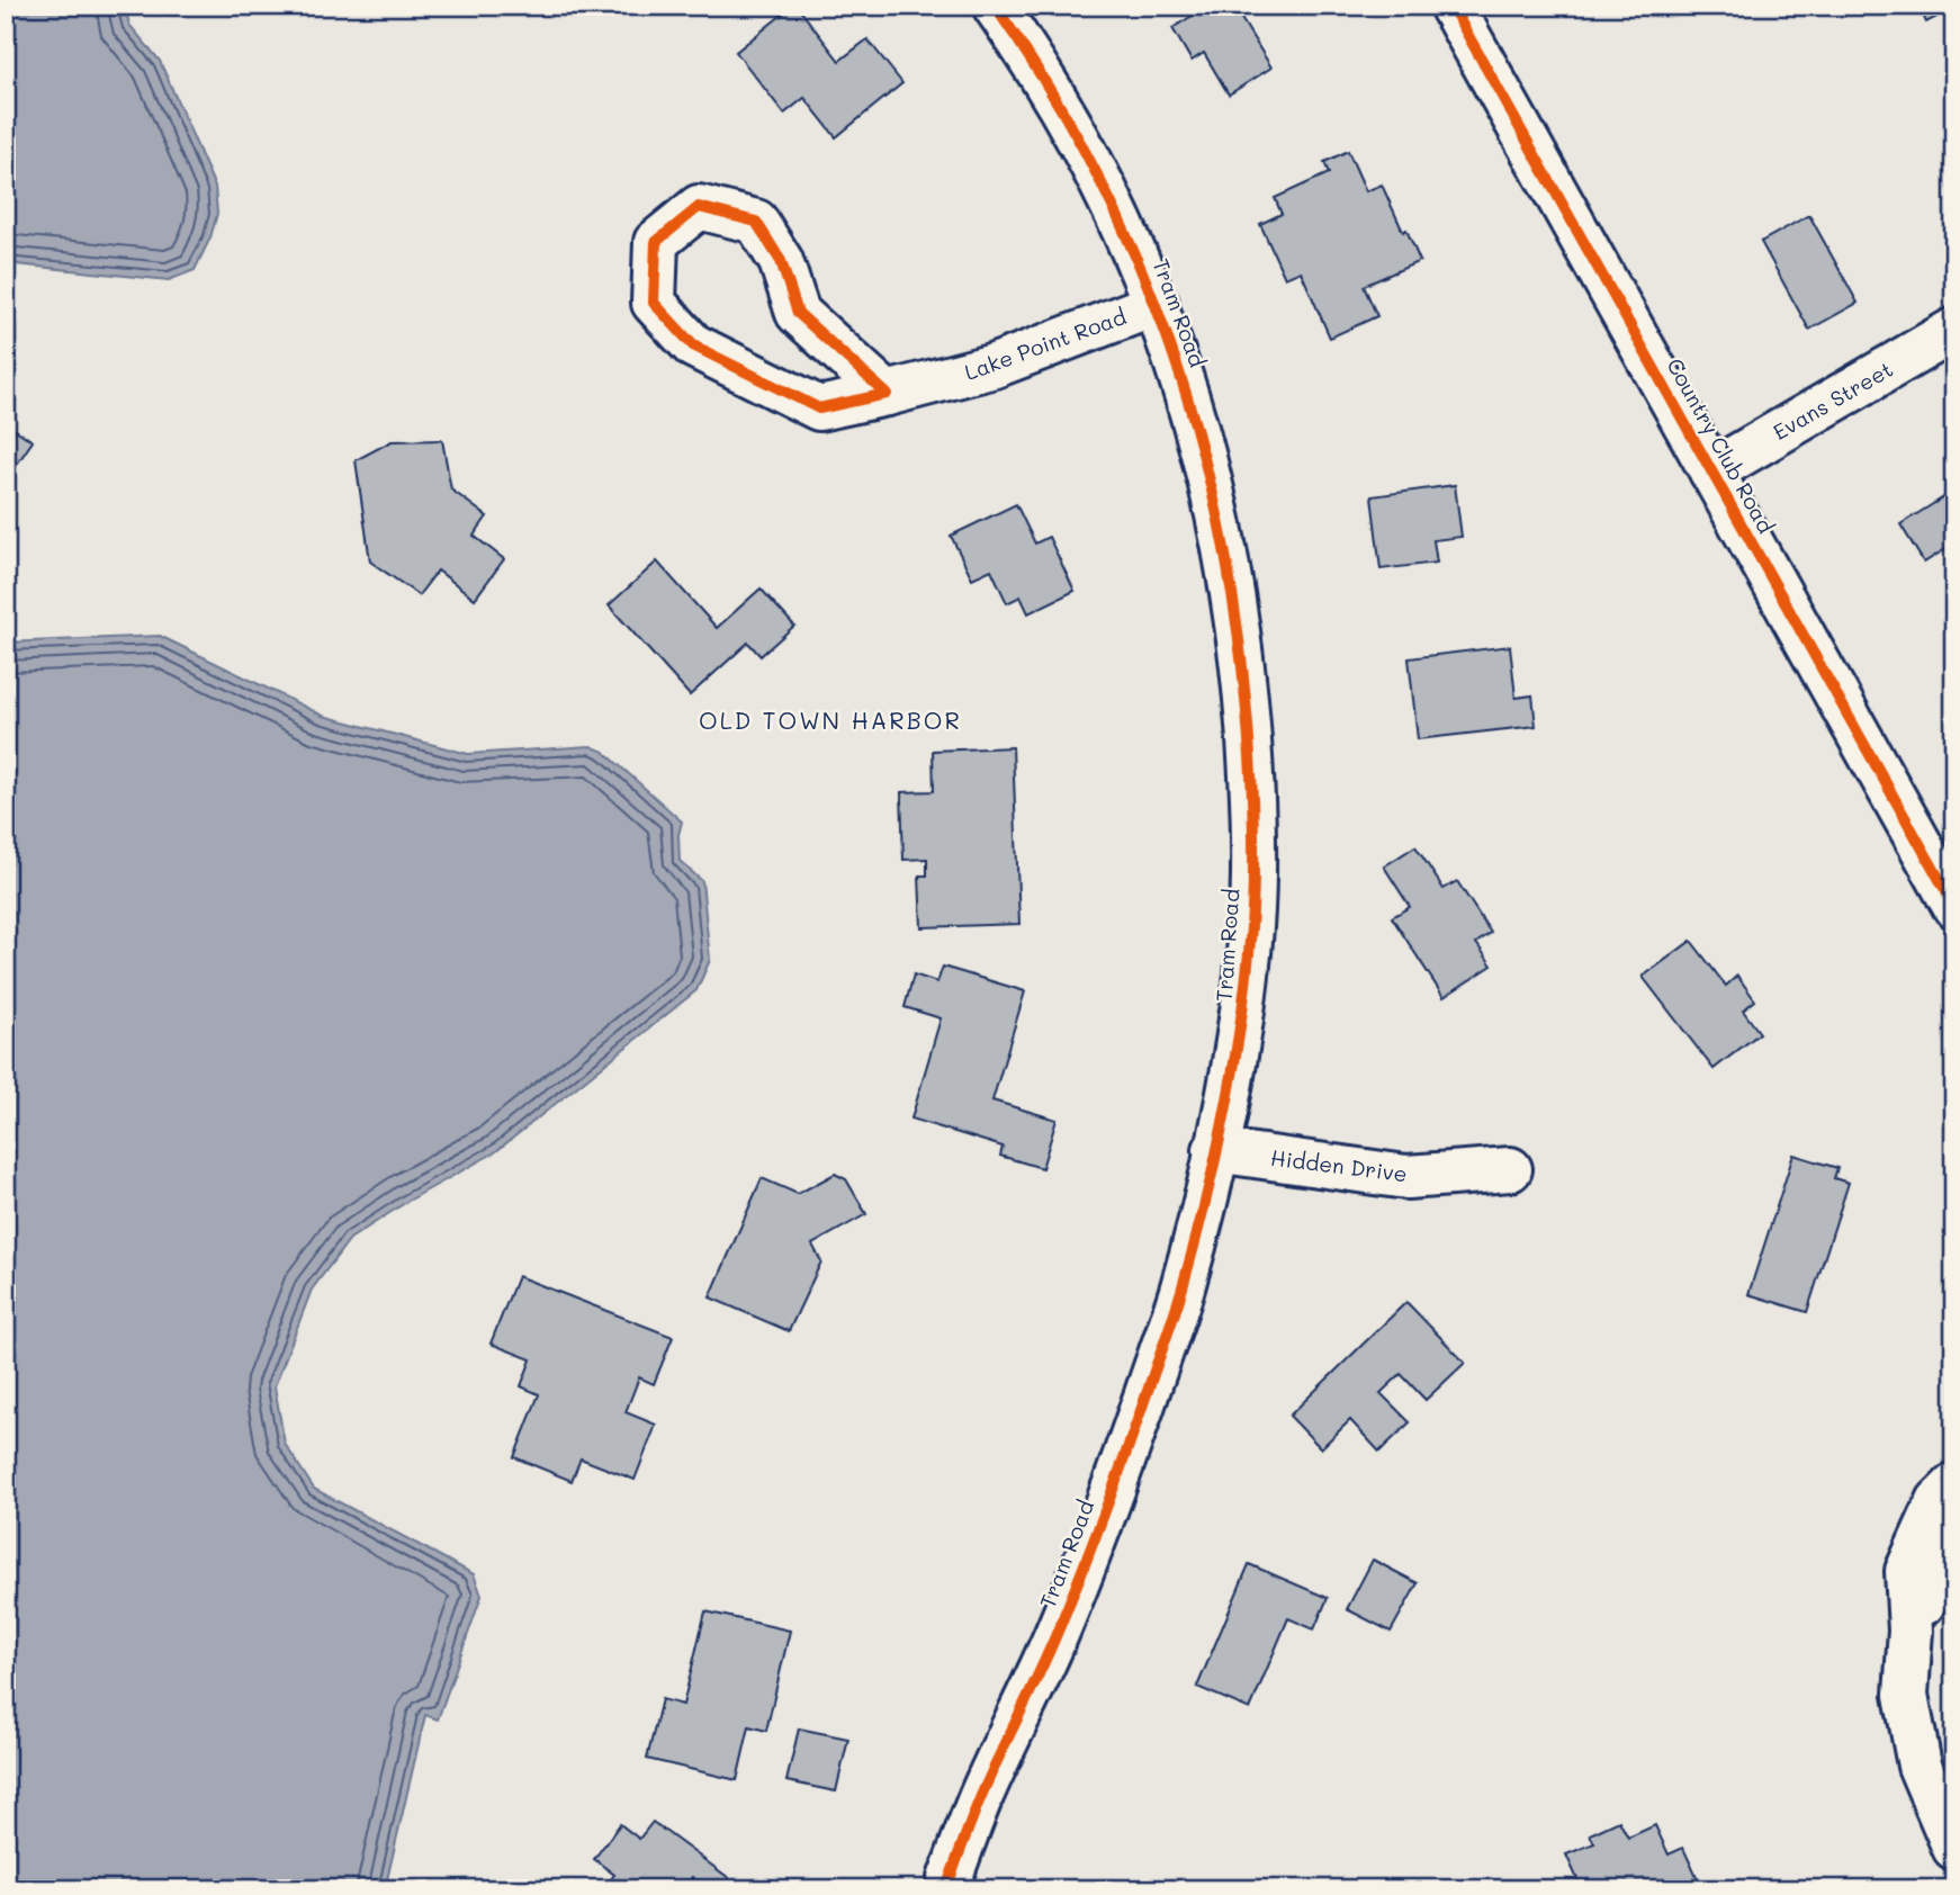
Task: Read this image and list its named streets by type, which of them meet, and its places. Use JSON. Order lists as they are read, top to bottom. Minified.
{"streets":{"street":["Tram Road","Lake Point Road","Evans Street","Country Club Road","Hidden Drive"]},"crossings":[["Tram Road","Lake Point Road"],["Tram Road","Hidden Drive"],["Evans Street","Country Club Road"]],"districts":["OLD TOWN HARBOR"]}
